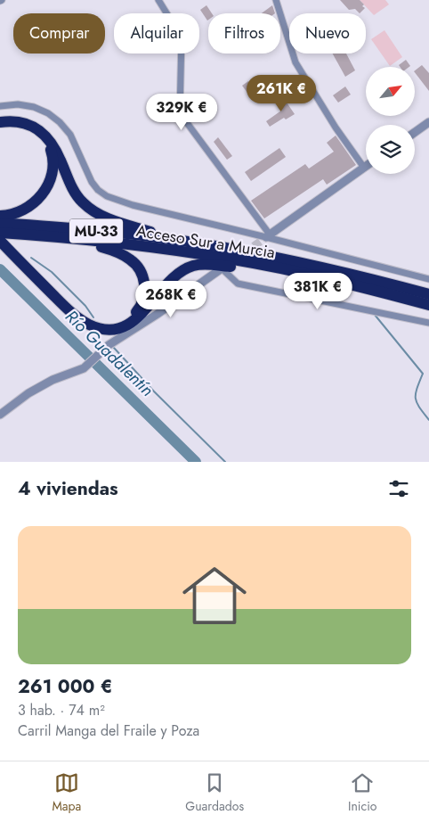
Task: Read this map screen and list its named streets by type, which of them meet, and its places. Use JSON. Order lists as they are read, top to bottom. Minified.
{"streets":{"highway":["MU-33","Acceso Sur a Murcia"]},"water":["Río Guadalentín"],"north":"top right","page":{"chip":["Comprar","Alquilar","Filtros","Nuevo"],"price":["261K €","329K €","381K €","268K €"],"heading":"4 viviendas","list":[{"name":"261 000 €","note":"3 hab. · 74 m² · Carril Manga del Fraile y Poza"}],"tabs":["Mapa","Guardados","Inicio"]}}
